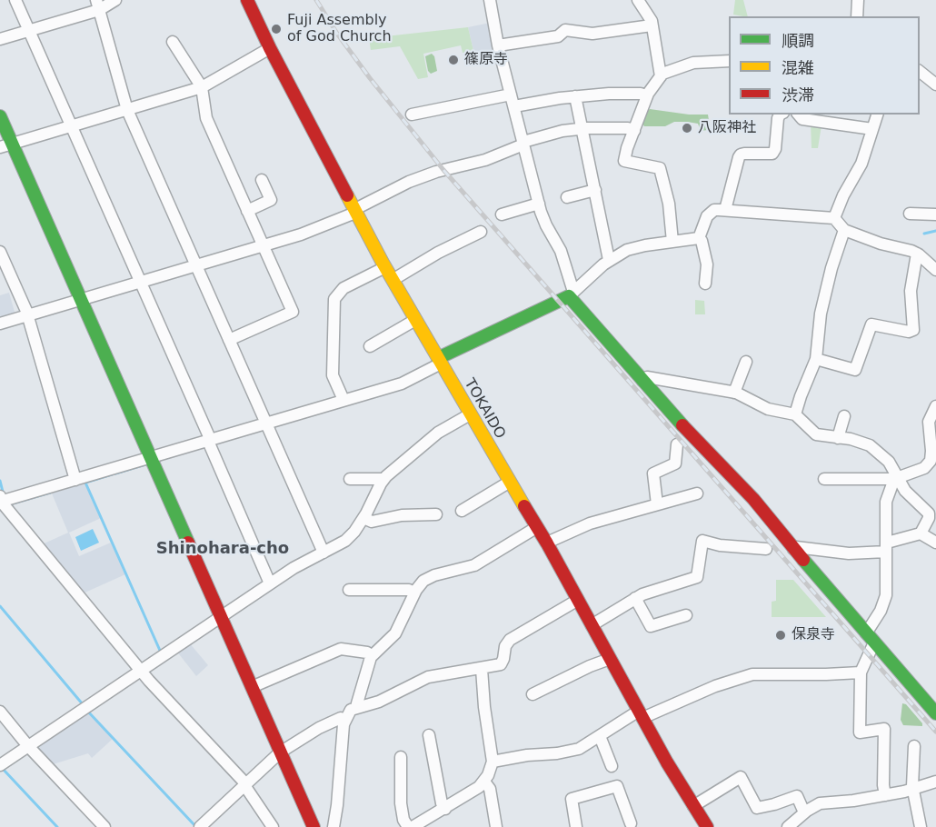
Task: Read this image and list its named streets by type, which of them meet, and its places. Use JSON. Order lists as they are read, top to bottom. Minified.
{"streets":{"street":["TOKAIDO"]},"districts":["Shinohara-cho"],"places":["Fuji Assembly of God Church","篠原寺","八阪神社","保泉寺"],"legend":["順調","混雑","渋滞"]}
